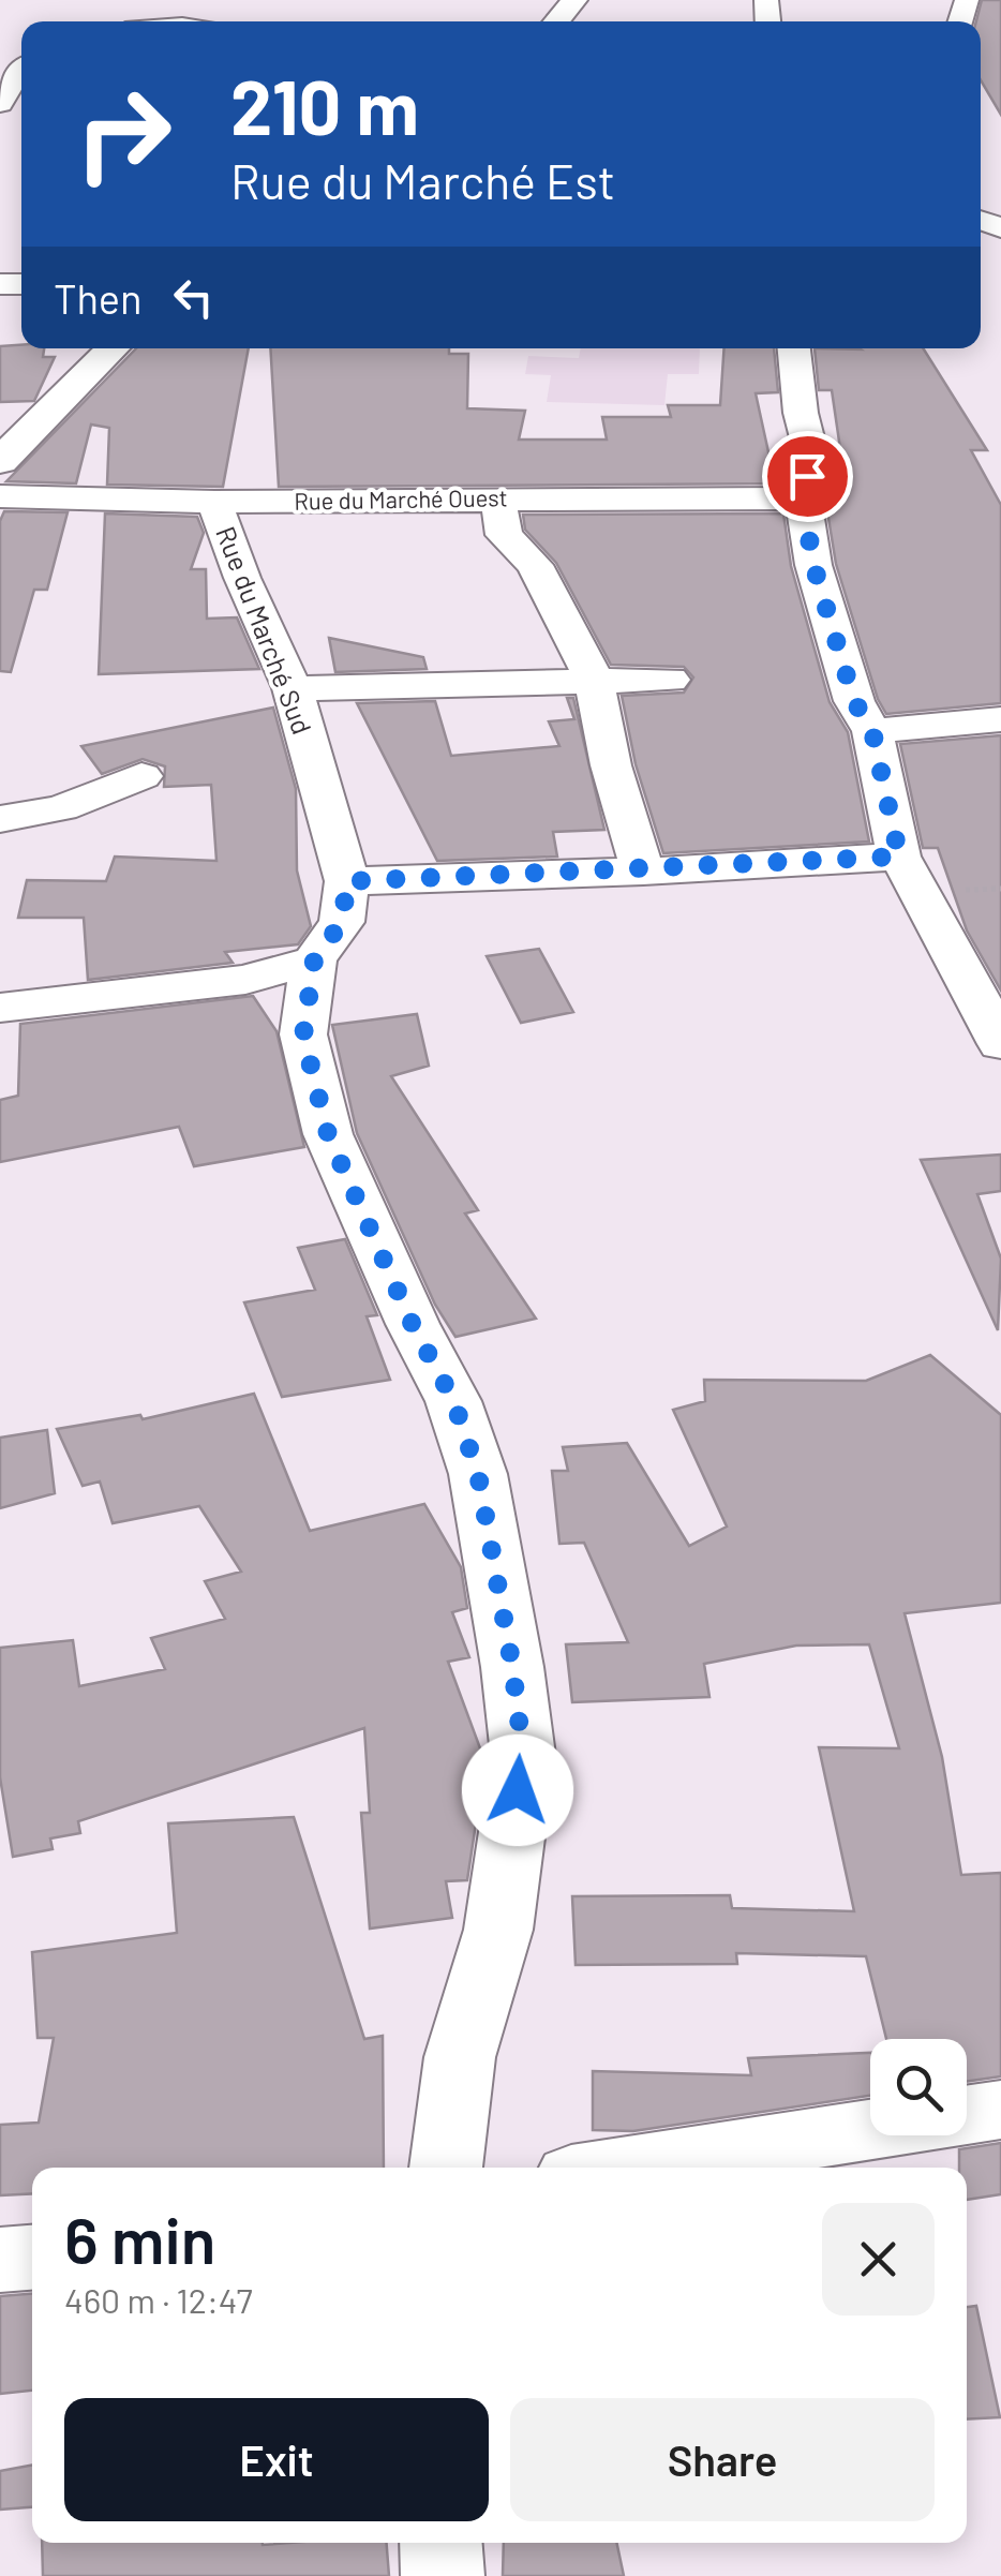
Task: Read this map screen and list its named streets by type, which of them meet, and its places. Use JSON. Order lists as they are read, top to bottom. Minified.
{"streets":{"street":["Rue du Marché Ouest","Rue du Marché Sud"]},"crossings":[["Rue du Marché Ouest","Rue du Marché Sud"]],"page":{"turn":["210 m","Rue du Marché Est"],"then":"Then","heading":["6 min","460 m · 12:47"],"buttons":["Exit","Share"]}}
